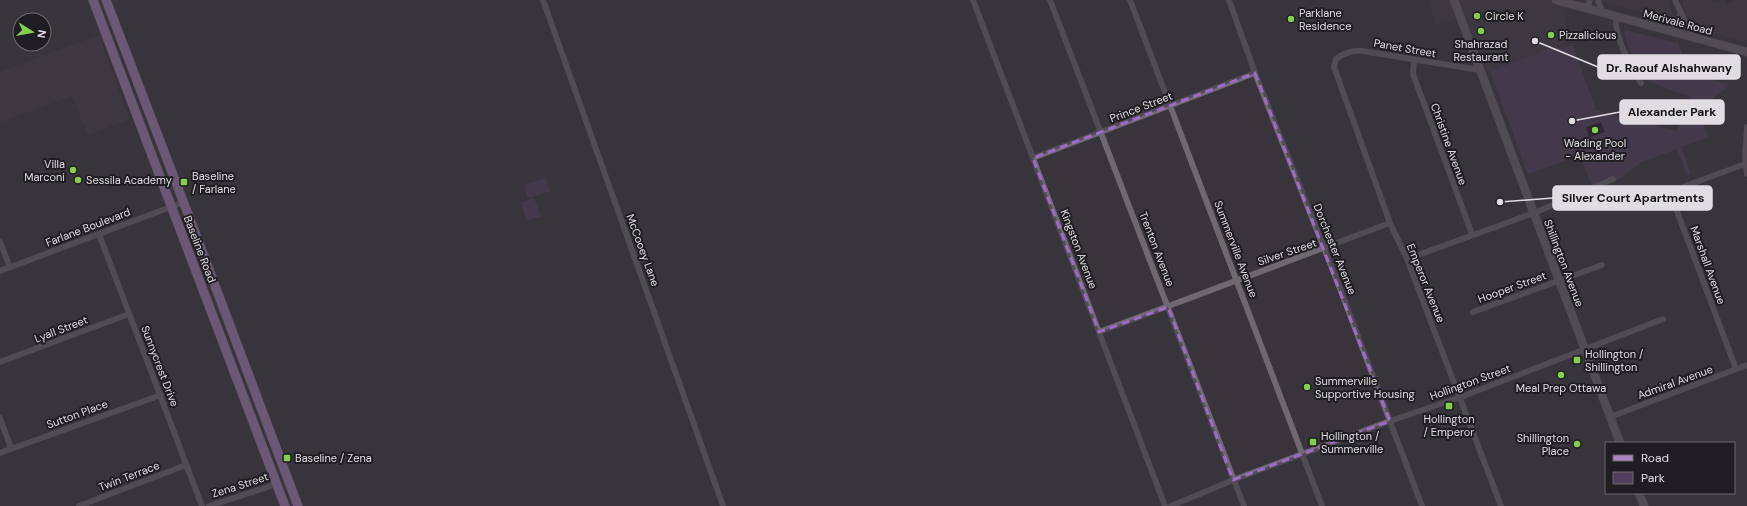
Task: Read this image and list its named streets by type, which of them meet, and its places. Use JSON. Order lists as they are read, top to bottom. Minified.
{"streets":{"main road":["Baseline Road"],"street":["Merivale Road","Panet Street","Prince Street","Christine Avenue","Farlane Boulevard","Kingston Avenue","Trenton Avenue","Summerville Avenue","Dorchester Avenue","McCooey Lane","Silver Street","Shillington Avenue","Marshall Avenue","Emperor Avenue","Hooper Street","Lyall Street","Sunnycrest Drive","Hollington Street","Admiral Avenue","Sutton Place","Twin Terrace","Zena Street"]},"crossings":[["Panet Street","Christine Avenue"],["Panet Street","Shillington Avenue"],["Panet Street","Emperor Avenue"],["Prince Street","Kingston Avenue"],["Prince Street","Trenton Avenue"],["Prince Street","Summerville Avenue"],["Prince Street","Dorchester Avenue"],["Farlane Boulevard","Baseline Road"],["Farlane Boulevard","Sunnycrest Drive"],["Baseline Road","Zena Street"],["Kingston Avenue","Silver Street"],["Trenton Avenue","Silver Street"],["Trenton Avenue","Hollington Street"],["Summerville Avenue","Silver Street"],["Summerville Avenue","Hollington Street"],["Dorchester Avenue","Silver Street"],["Dorchester Avenue","Hollington Street"],["Silver Street","Emperor Avenue"],["Shillington Avenue","Hooper Street"],["Shillington Avenue","Hollington Street"],["Shillington Avenue","Admiral Avenue"],["Marshall Avenue","Admiral Avenue"],["Emperor Avenue","Hollington Street"],["Lyall Street","Sunnycrest Drive"],["Sunnycrest Drive","Sutton Place"],["Sunnycrest Drive","Twin Terrace"]],"places":{"other":["Circle K","Parklane Residence","Shahrazad Restaurant","Pizzalicious","Dr. Raouf Alshahwany","Alexander Park","Wading Pool - Alexander","Villa Marconi","Sessila Academy","Silver Court Apartments","Meal Prep Ottawa","Summerville Supportive Housing","Shillington Place"],"transit":["Baseline / Farlane","Hollington / Shillington","Hollington / Emperor","Hollington / Summerville","Baseline / Zena"]},"legend":["Road","Park"],"north":"right"}
